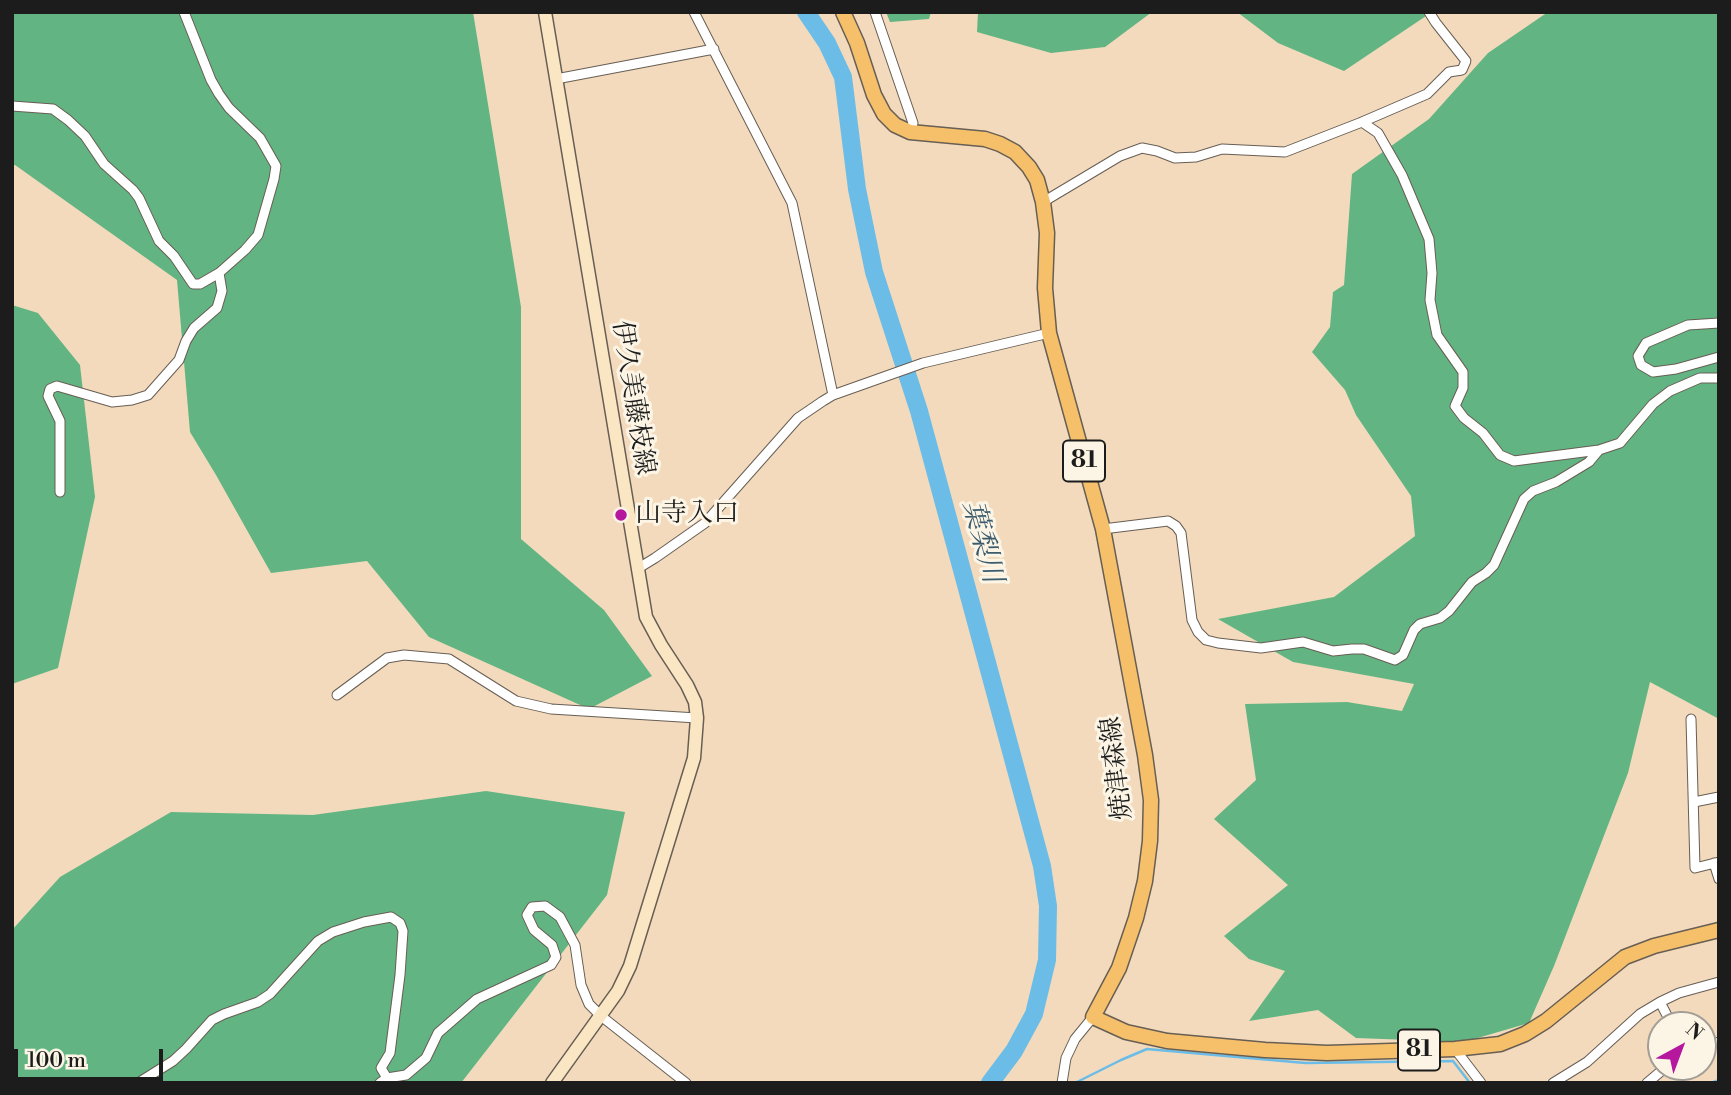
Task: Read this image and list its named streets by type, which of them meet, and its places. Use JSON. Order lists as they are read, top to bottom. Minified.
{"streets":{"main road":["伊久美藤枝線","81","焼津森線"]},"crossings":[["81","焼津森線"]],"water":["葉梨川"],"places":["山寺入口"],"scale_bar":"100 m","north":"top right"}
